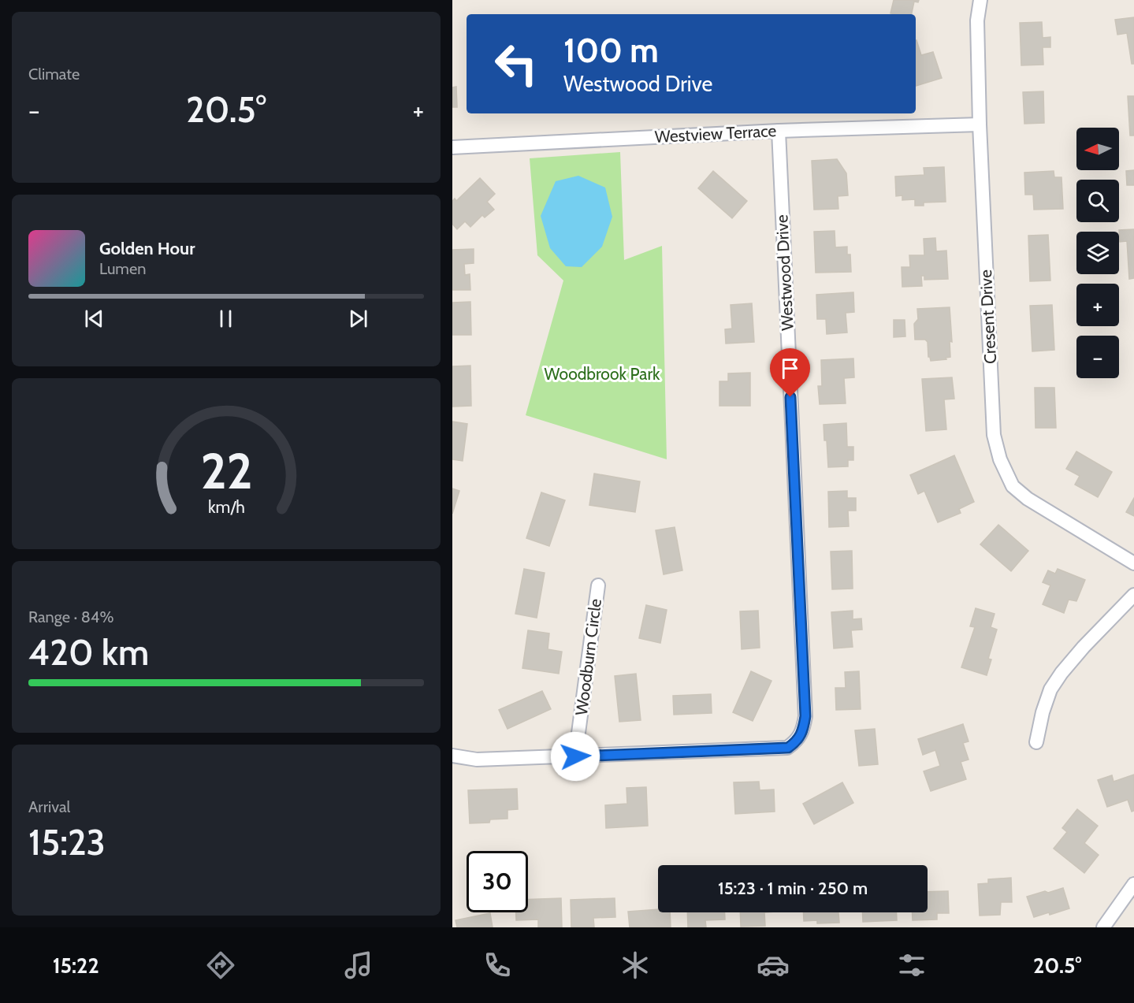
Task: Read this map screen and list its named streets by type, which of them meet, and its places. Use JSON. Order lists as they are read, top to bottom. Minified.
{"streets":{"street":["Westview Terrace","Westwood Drive","Cresent Drive","Woodburn Circle"]},"crossings":[["Westview Terrace","Westwood Drive"],["Westview Terrace","Cresent Drive"],["Westwood Drive","Woodburn Circle"]],"parks":["Woodbrook Park"],"north":"left","page":{"tile":["Climate",["Range · 84%","420 km"],["Arrival","15:23"]],"turn":["100 m","Westwood Drive"],"heat":["−","20.5°","+"],"map_buttons":["+","−"],"song":["Golden Hour","Lumen"],"limit":"30","trip":"15:23 · 1 min · 250 m","tabs":["15:22","20.5°"],"gauge":["22","km/h"]}}
